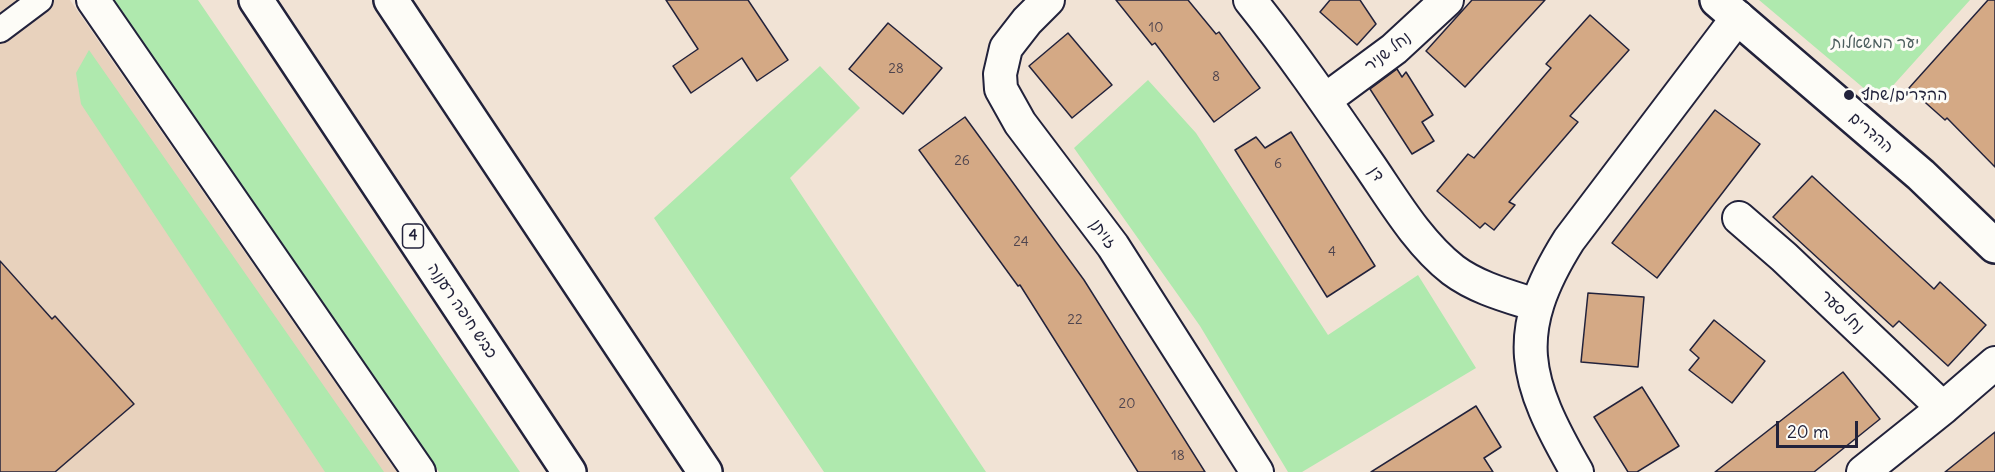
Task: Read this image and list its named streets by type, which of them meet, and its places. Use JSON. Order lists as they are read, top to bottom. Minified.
{"streets":{"main road":["ההדרים","4","כביש חיפה רעננה"],"street":["נחל שניר","דן","זויתן","נחל סער"]},"crossings":[["נחל שניר","דן"]],"parks":["יער המשאלות"],"places":["ההדרים/שחף"],"house_numbers":["10","28","8","26","6","24","4","22","20","18"],"scale_bar":"20 m"}
